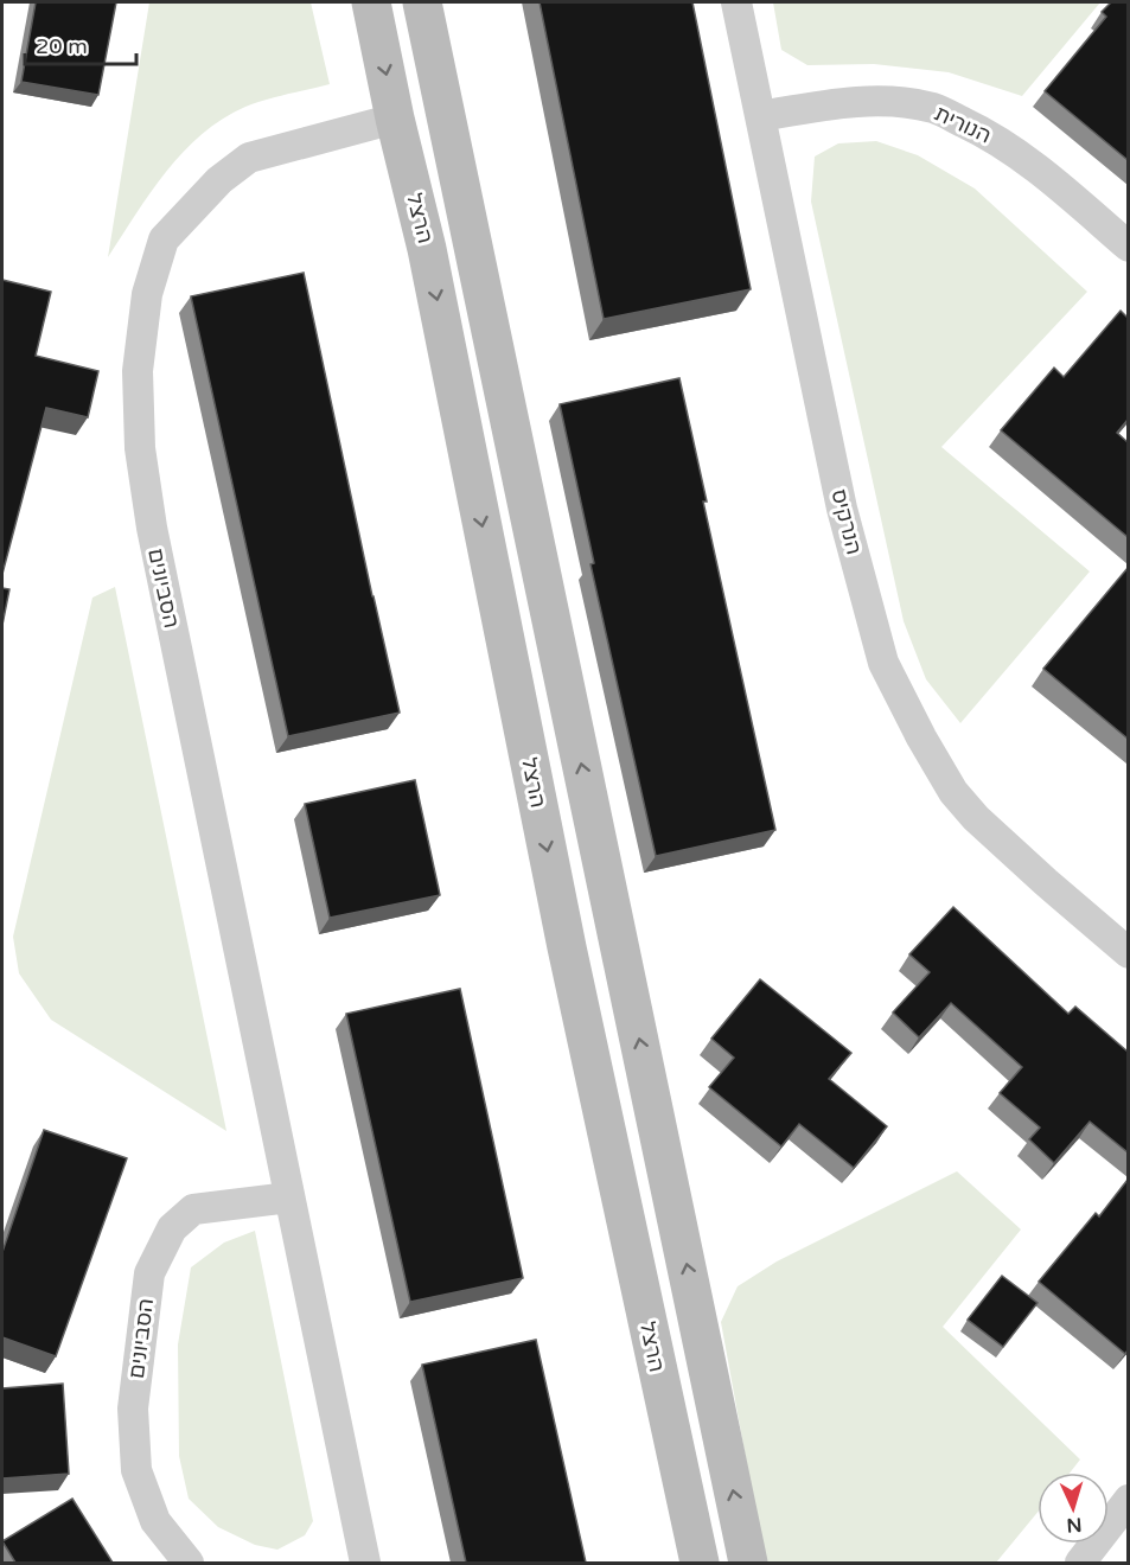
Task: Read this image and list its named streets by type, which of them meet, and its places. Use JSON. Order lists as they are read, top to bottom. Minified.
{"streets":{"street":["הנורית","הרצל","הנרקיס","הסביונים"]},"crossings":[["הנורית","הנרקיס"],["הרצל","הסביונים"]],"scale_bar":"20 m","north":"bottom"}
